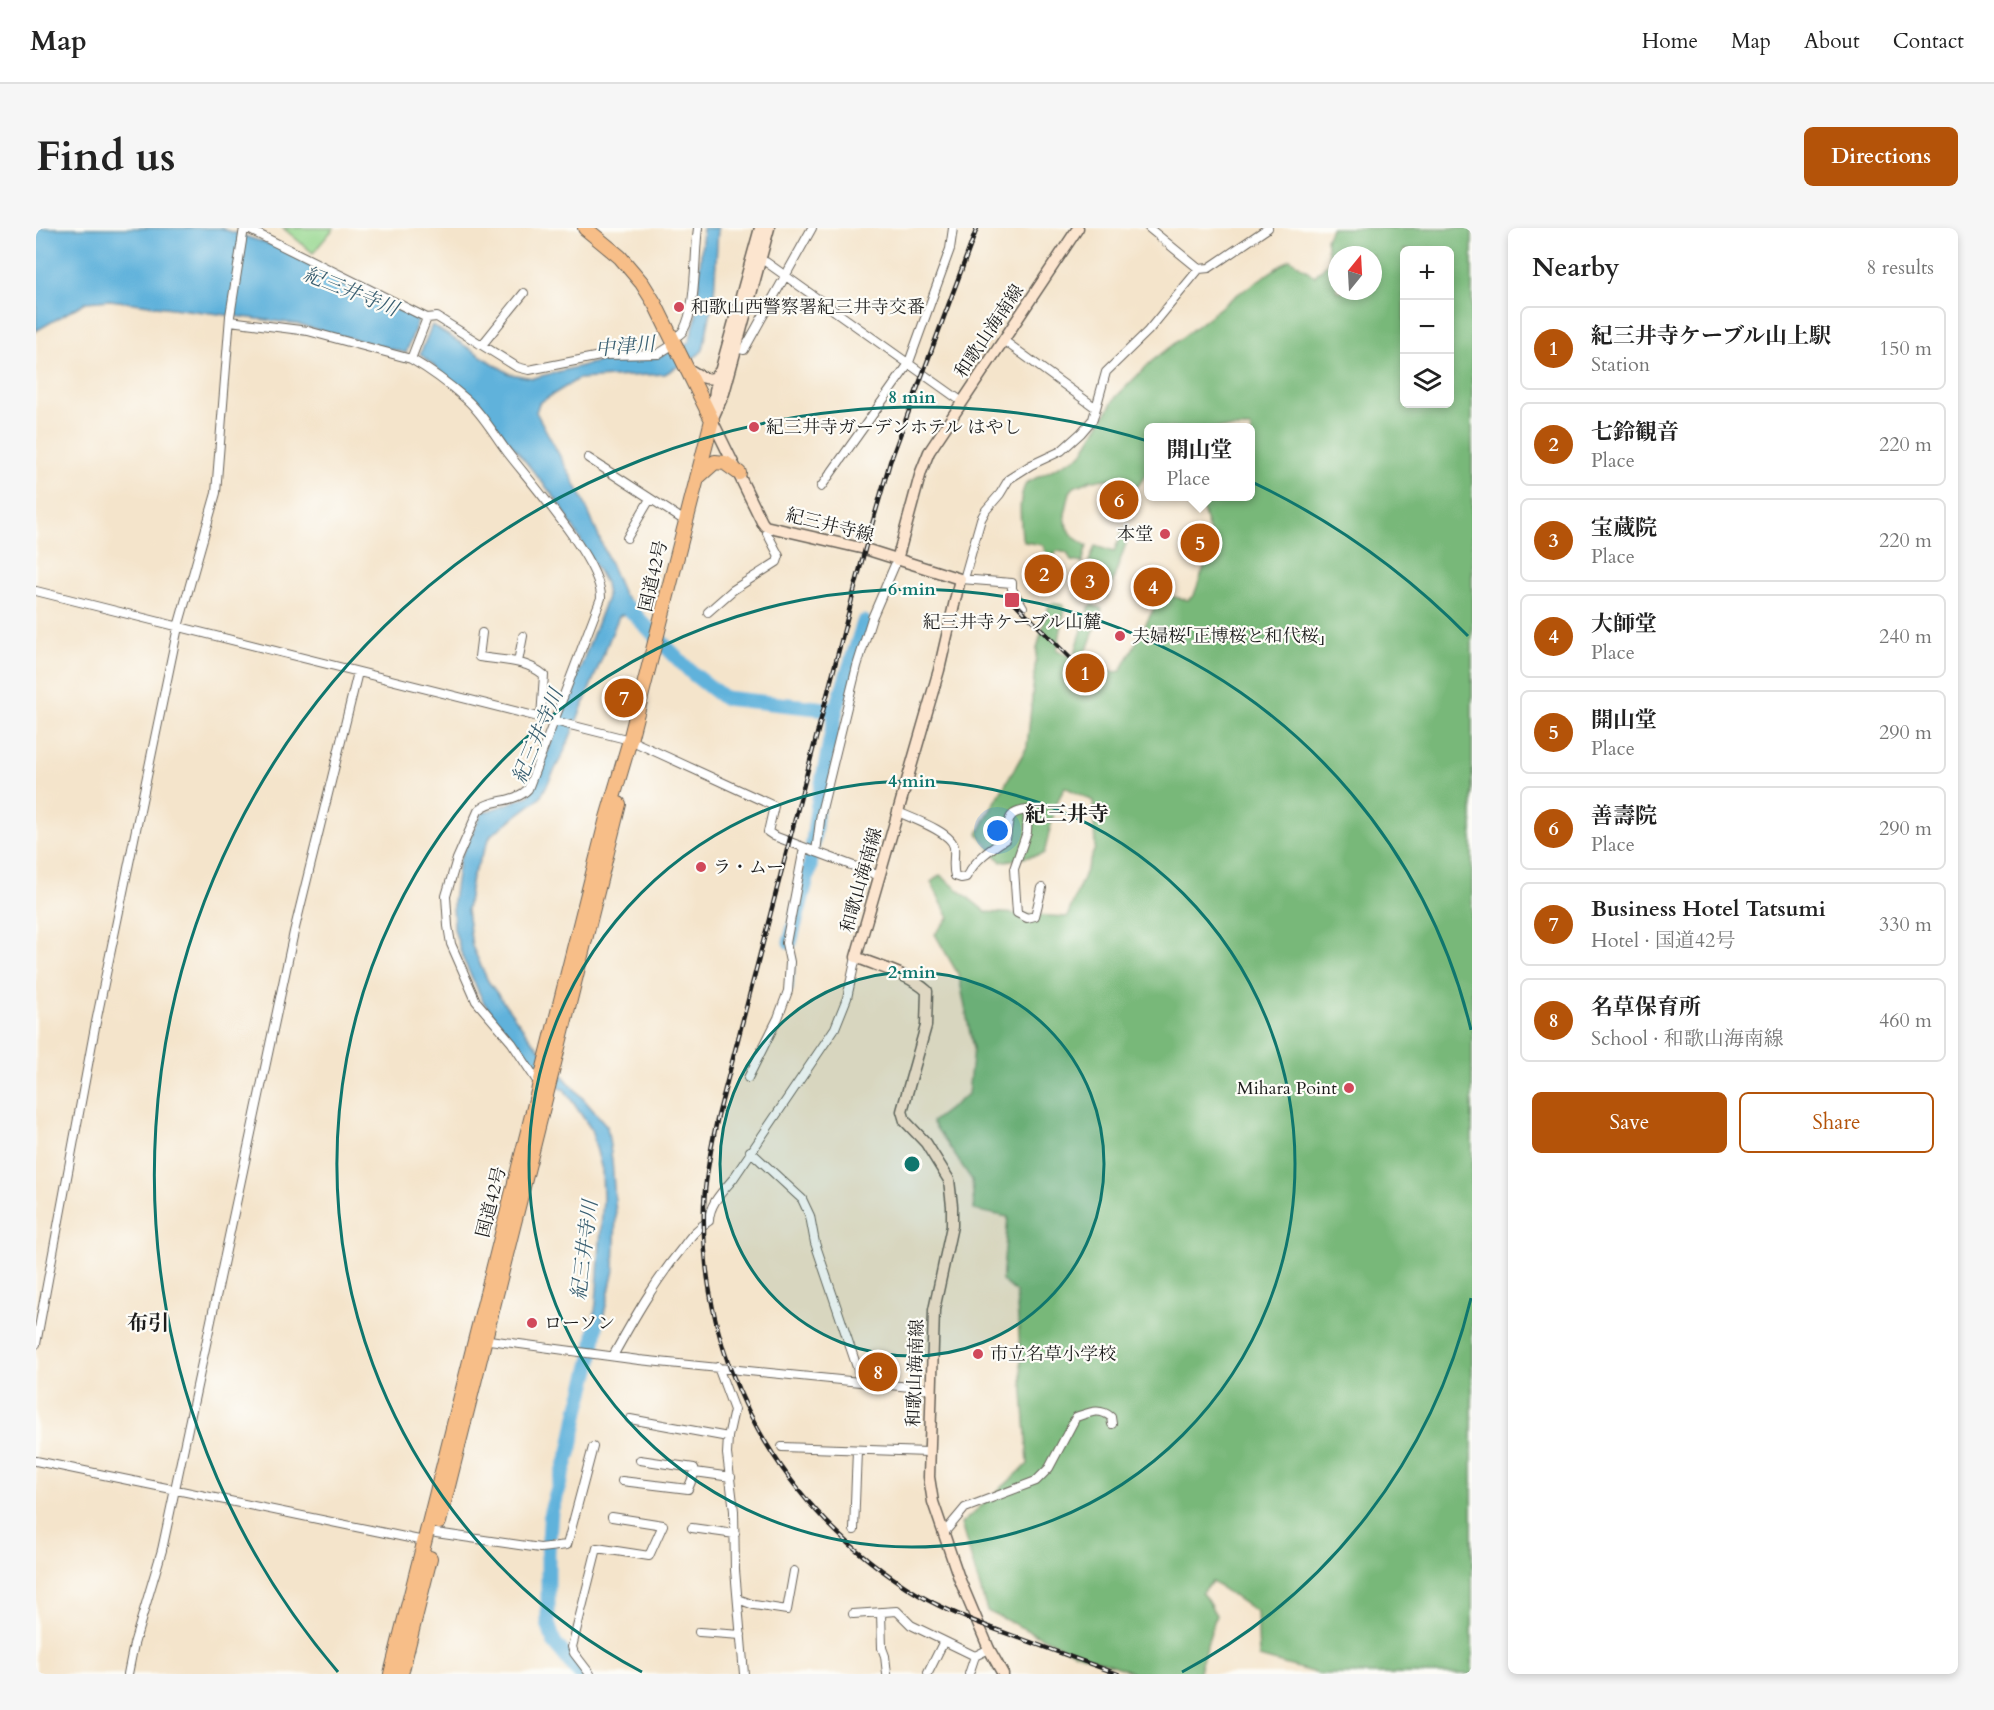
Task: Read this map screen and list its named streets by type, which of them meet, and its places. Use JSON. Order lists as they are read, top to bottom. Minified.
{"streets":{"highway":["国道42号"],"main road":["和歌山海南線","紀三井寺線"]},"crossings":[["和歌山海南線","紀三井寺線"],["紀三井寺線","国道42号"]],"districts":["紀三井寺","布引"],"water":["紀三井寺川","中津川"],"places":{"other":["和歌山西警察署紀三井寺交番","紀三井寺ガーデンホテル はやし","本堂","夫婦桜「正博桜と和代桜」","ラ・ムー","Mihara Point","ローソン","市立名草小学校"],"transit":["紀三井寺ケーブル山麓"]},"north":"top","page":{"header":"Map","nav":["Home","Map","About","Contact"],"buttons":["Directions",["Save","Share"]],"title":"Find us","heading":["Nearby","8 results"],"map_buttons":["+","−"],"list":[{"mark":"1","name":"紀三井寺ケーブル山上駅","note":"Station","value":"150 m"},{"mark":"2","name":"七鈴観音","note":"Place","value":"220 m"},{"mark":"3","name":"宝蔵院","note":"Place","value":"220 m"},{"mark":"4","name":"大師堂","note":"Place","value":"240 m"},{"mark":"5","name":"開山堂","note":"Place","value":"290 m"},{"mark":"6","name":"善壽院","note":"Place","value":"290 m"},{"mark":"7","name":"Business Hotel Tatsumi","note":"Hotel · 国道42号","value":"330 m"},{"mark":"8","name":"名草保育所","note":"School · 和歌山海南線","value":"460 m"}],"popup":["開山堂","Place"],"pins":["6","5","2","3","4","1","7","8"]},"rings":["8 min","6 min","4 min","2 min"]}
